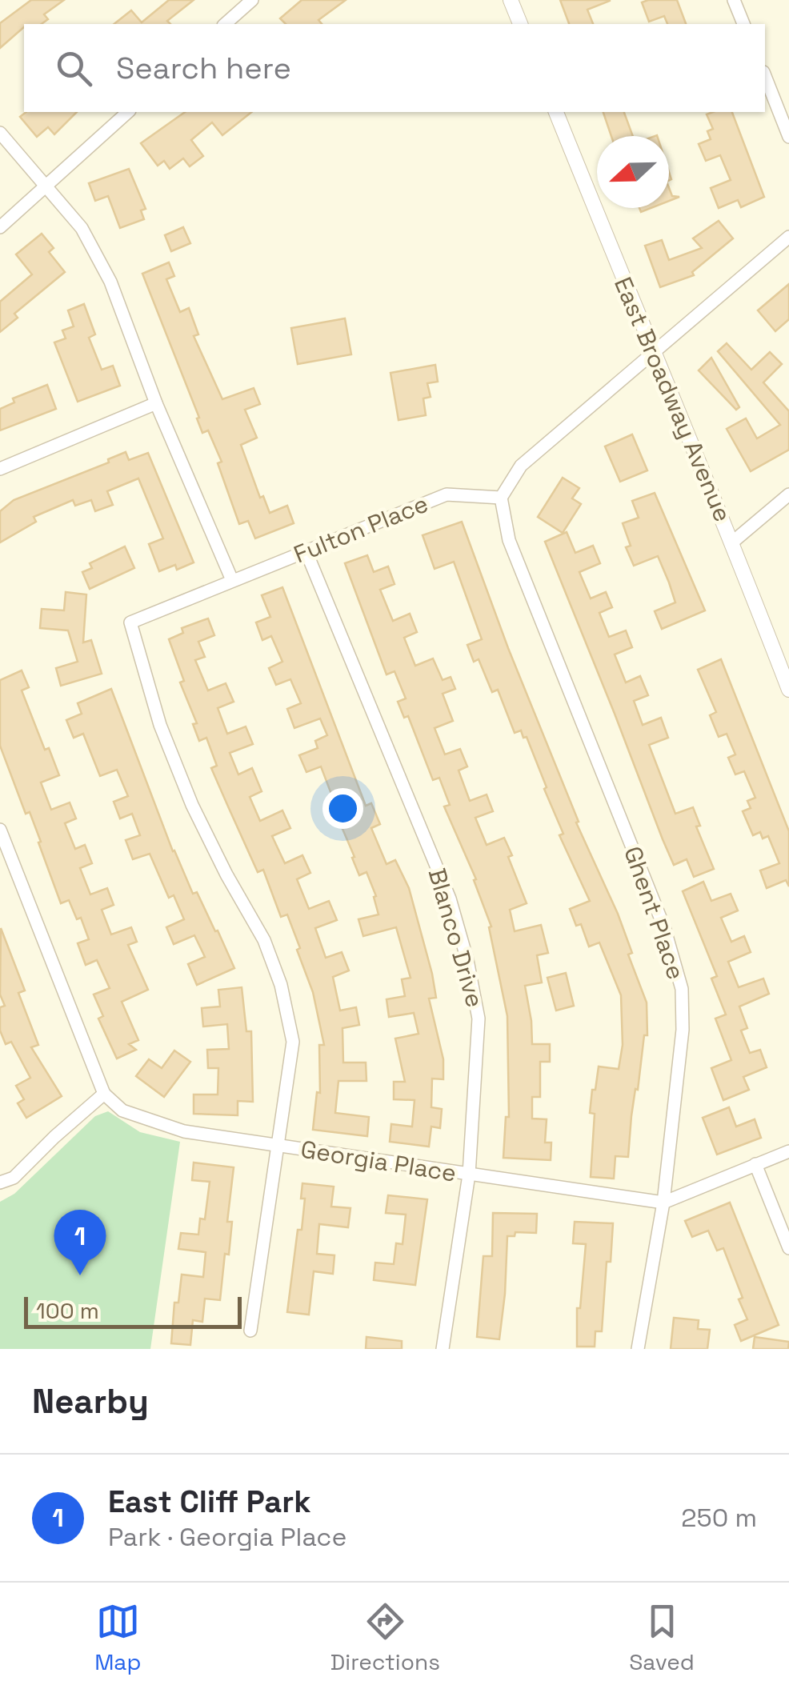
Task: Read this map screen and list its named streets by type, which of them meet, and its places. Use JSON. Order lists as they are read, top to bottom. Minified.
{"streets":{"street":["East Broadway Avenue","Fulton Place","Ghent Place","Blanco Drive","Georgia Place"]},"crossings":[["Fulton Place","Ghent Place"],["Fulton Place","Blanco Drive"],["Fulton Place","Georgia Place"],["Ghent Place","Georgia Place"],["Blanco Drive","Georgia Place"]],"scale_bar":"100 m","north":"left","page":{"search":"Search here","pins":"1","scale":"100 m","heading":"Nearby","list":[{"mark":"1","name":"East Cliff Park","note":"Park · Georgia Place","value":"250 m"}],"nav":["Map","Directions","Saved"]}}
